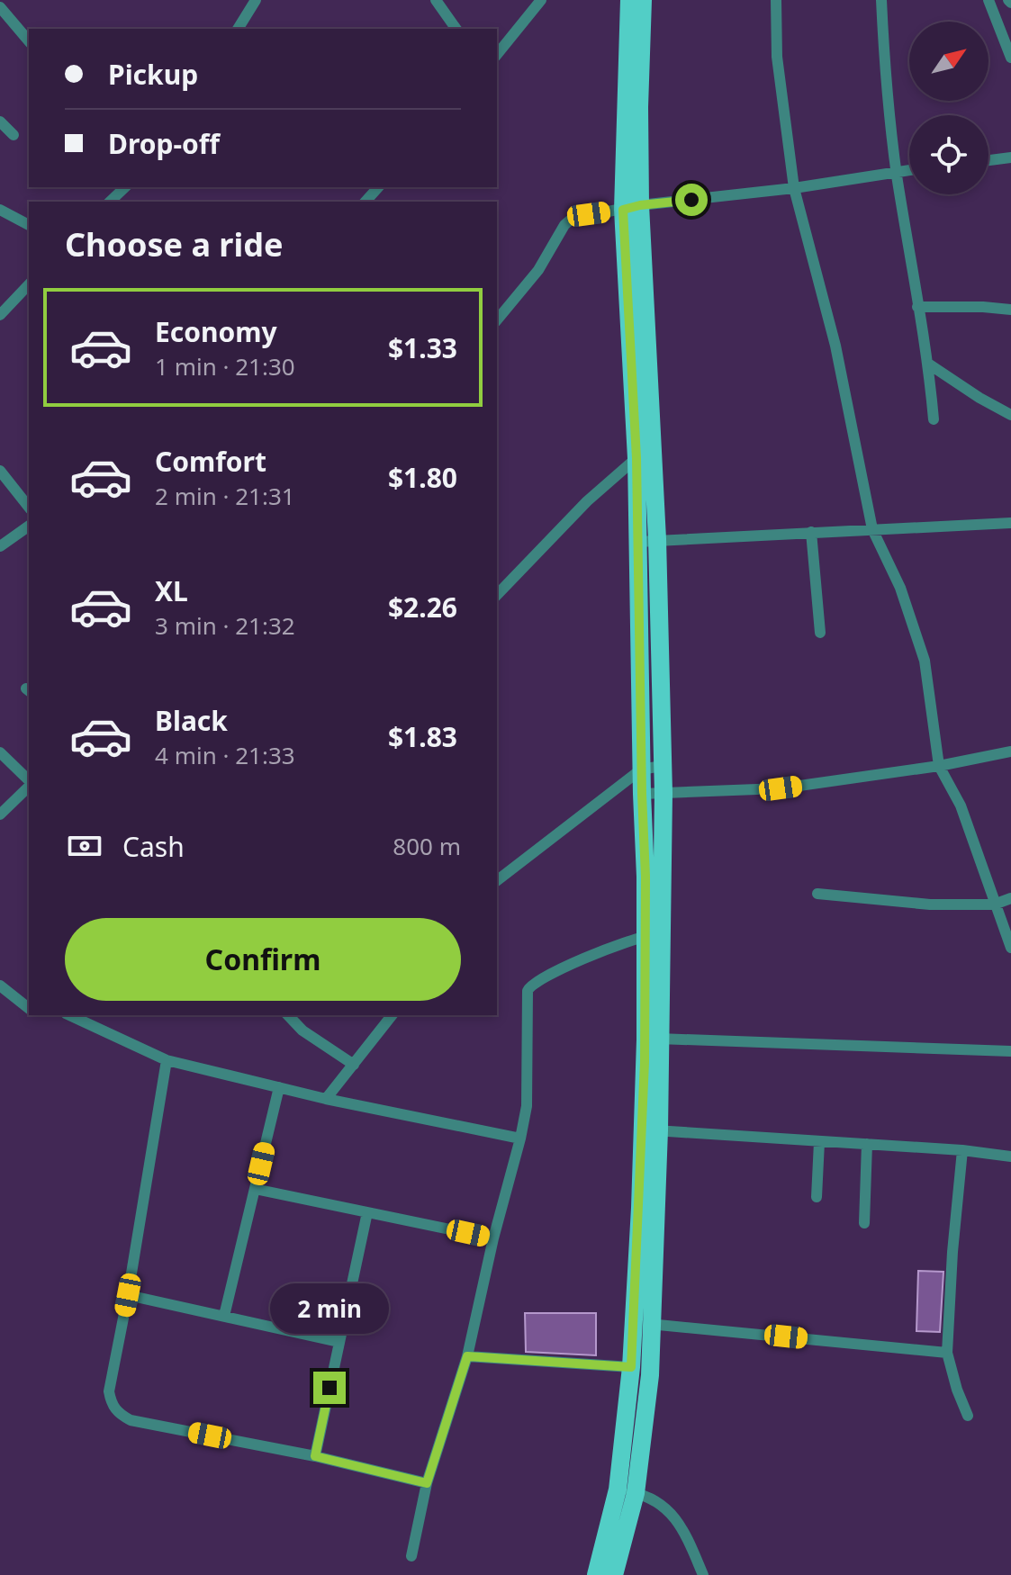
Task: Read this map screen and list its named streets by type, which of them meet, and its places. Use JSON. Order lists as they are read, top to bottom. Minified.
{"north":"top right","page":{"banner":["Pickup","Drop-off"],"heading":"Choose a ride","list":[{"name":"Economy","note":"1 min · 21:30","value":"$1.33"},{"name":"Comfort","note":"2 min · 21:31","value":"$1.80"},{"name":"XL","note":"3 min · 21:32","value":"$2.26"},{"name":"Black","note":"4 min · 21:33","value":"$1.83"}],"pay":["Cash","800 m"],"buttons":"Confirm","bubble":"2 min"}}
